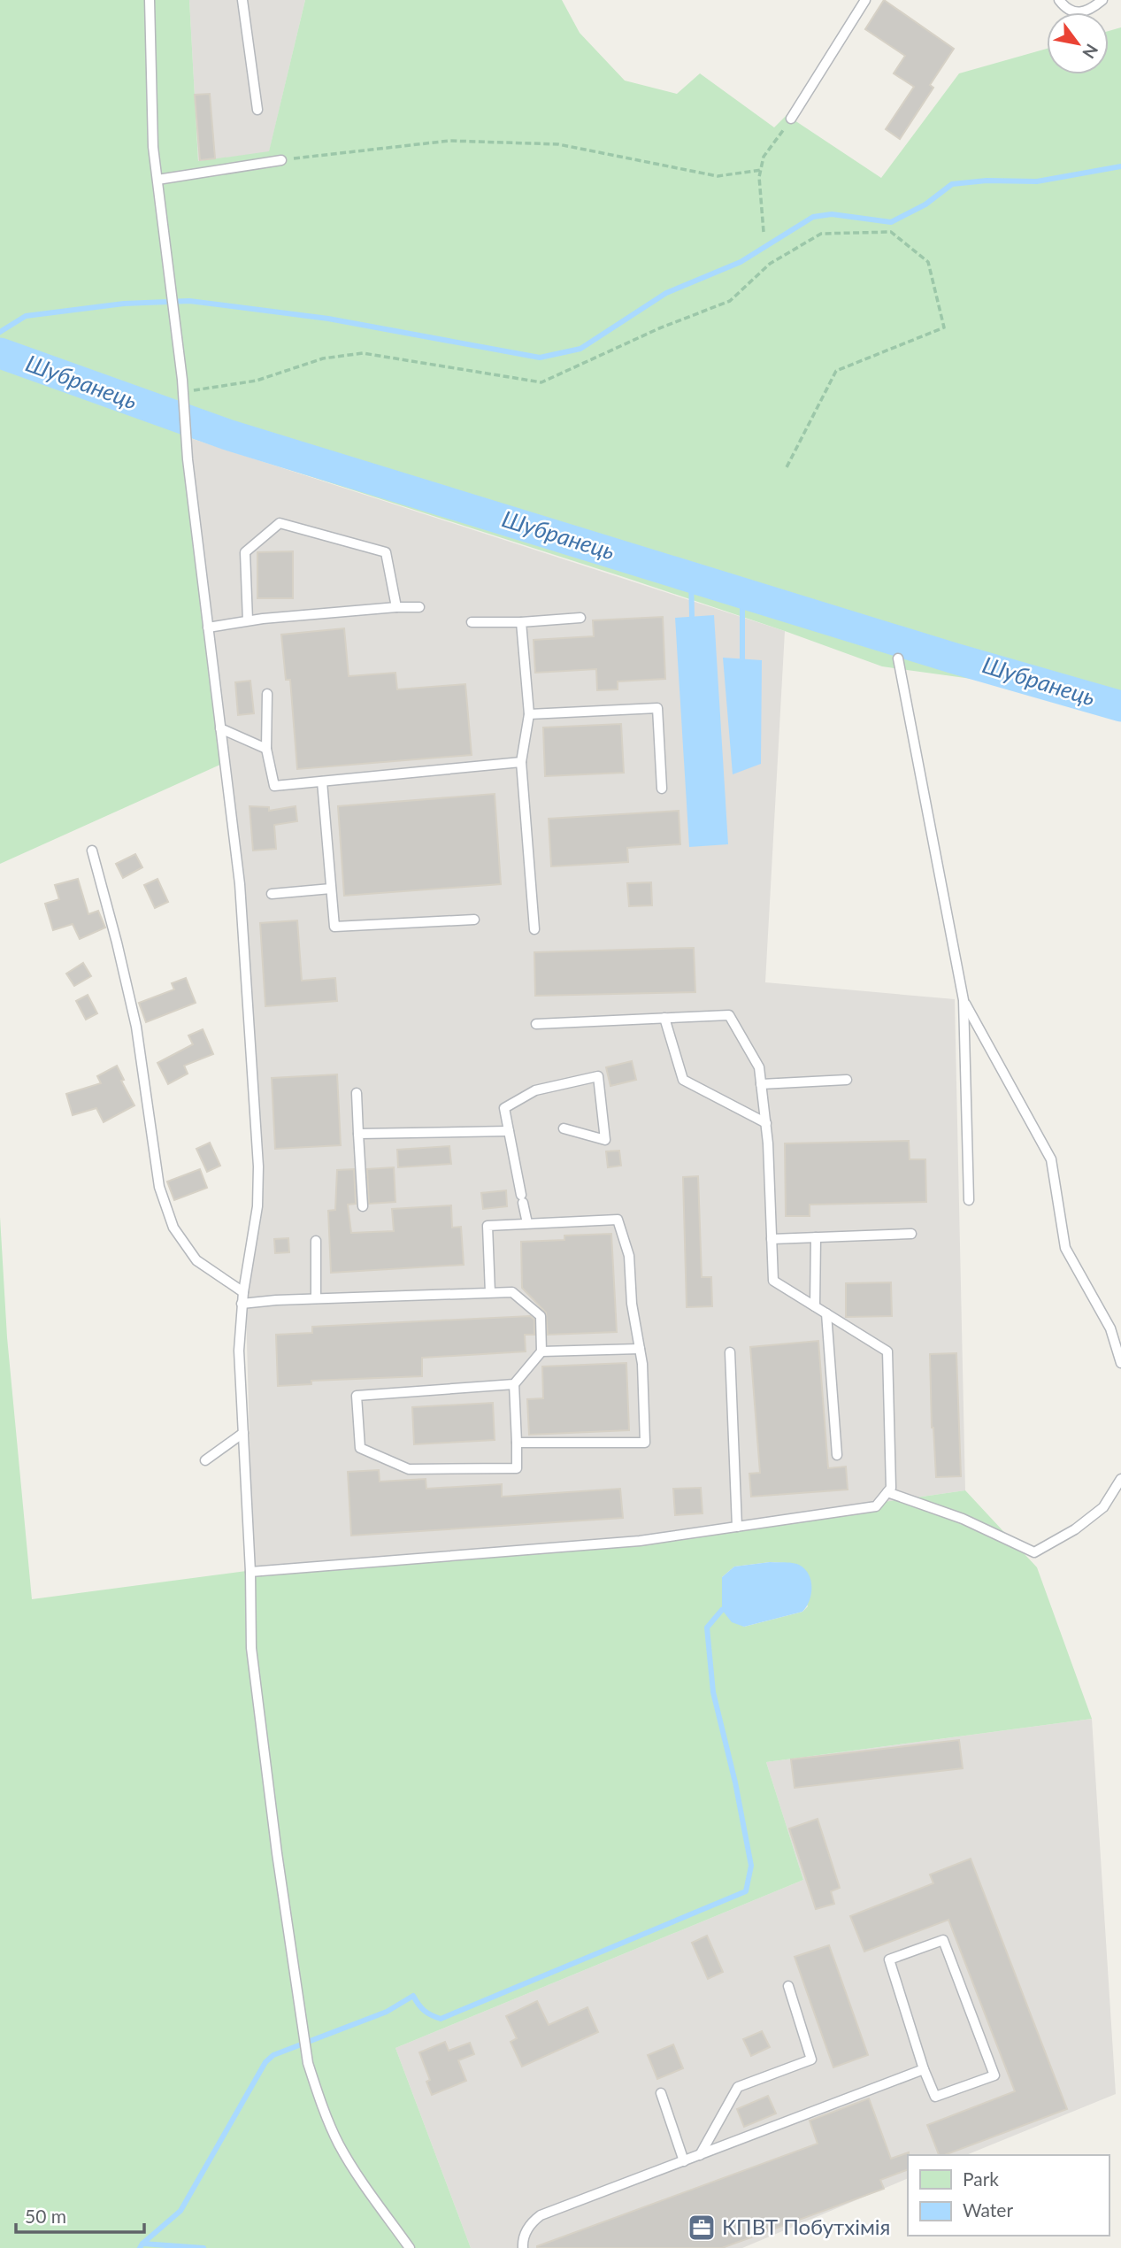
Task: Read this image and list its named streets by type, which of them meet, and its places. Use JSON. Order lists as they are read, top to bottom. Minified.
{"water":["Шубранець"],"places":{"office":["КПВТ Побутхімія"]},"legend":["Park","Water"],"scale_bar":"50 m","north":"bottom right"}
